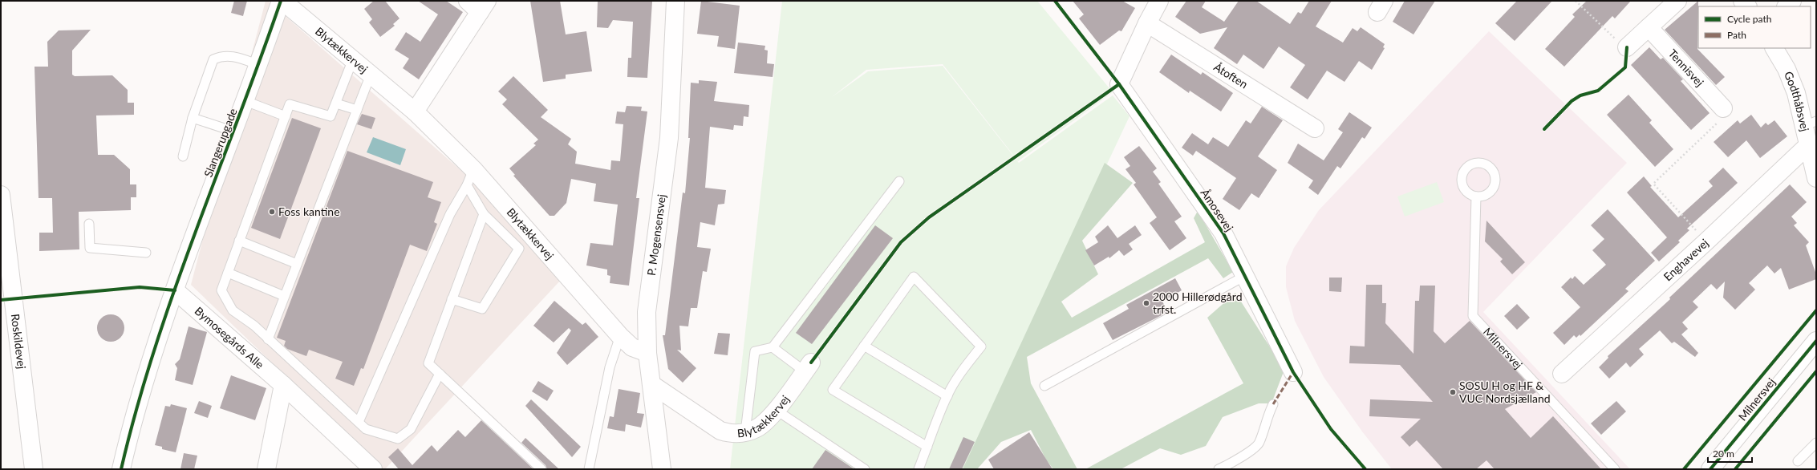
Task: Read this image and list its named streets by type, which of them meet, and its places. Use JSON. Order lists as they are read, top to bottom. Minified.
{"streets":{"street":["Blytækkervej","Tennisvej","Åtoften","Godthåbsvej","Slangerupgade","Åmosevej","P. Mogensensvej","Enghavevej","Bymosegårds Alle","Roskildevej","Milnersvej"]},"crossings":[["Blytækkervej","Slangerupgade"],["Blytækkervej","P. Mogensensvej"],["Åtoften","Åmosevej"],["Godthåbsvej","Enghavevej"],["Slangerupgade","Bymosegårds Alle"]],"places":["Foss kantine","2000 Hillerødgård trfst.","SOSU H og HF & VUC Nordsjælland"],"legend":["Cycle path","Path"],"scale_bar":"20 m"}
